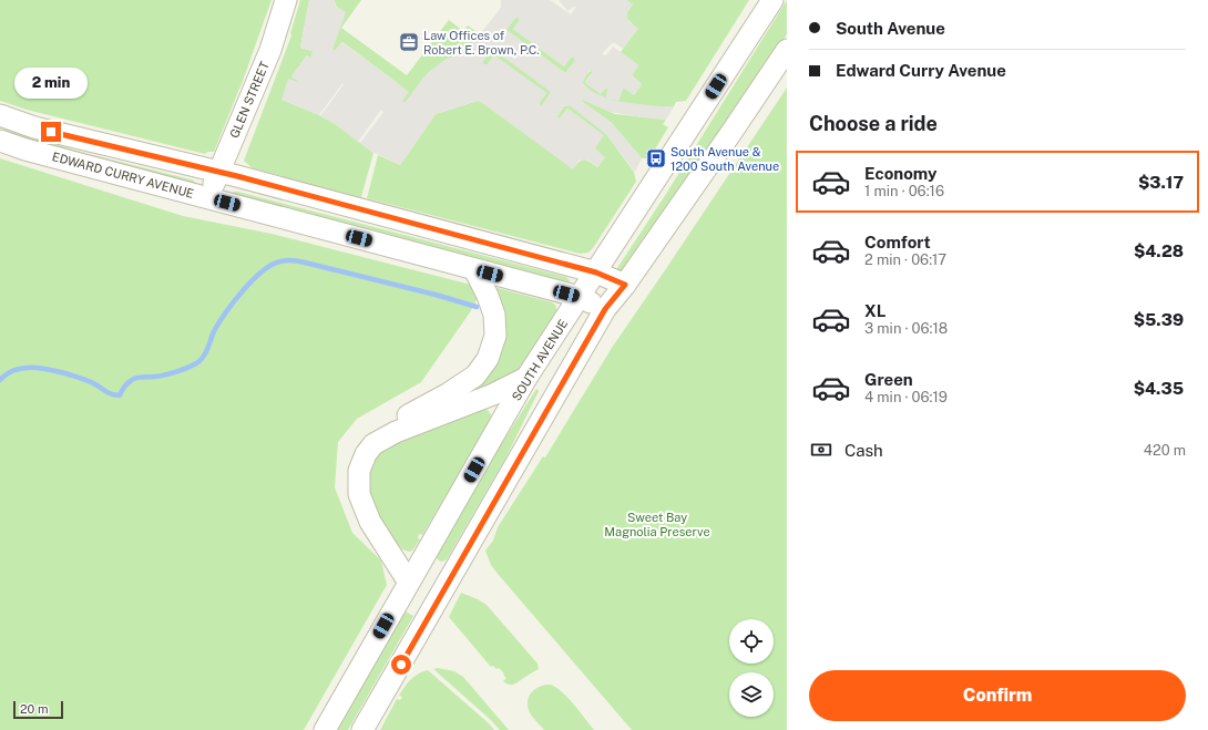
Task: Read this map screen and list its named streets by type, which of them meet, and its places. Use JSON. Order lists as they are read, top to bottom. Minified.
{"streets":{"street":["GLEN STREET","EDWARD CURRY AVENUE","SOUTH AVENUE"]},"crossings":[["GLEN STREET","EDWARD CURRY AVENUE"],["EDWARD CURRY AVENUE","SOUTH AVENUE"]],"parks":["Sweet Bay Magnolia Preserve"],"places":{"office":["Law Offices of Robert E. Brown, P.C."],"bus stop":["South Avenue & 1200 South Avenue"]},"scale_bar":"20 m","page":{"banner":["South Avenue","Edward Curry Avenue"],"bubble":"2 min","heading":"Choose a ride","list":[{"name":"Economy","note":"1 min · 06:16","value":"$3.17"},{"name":"Comfort","note":"2 min · 06:17","value":"$4.28"},{"name":"XL","note":"3 min · 06:18","value":"$5.39"},{"name":"Green","note":"4 min · 06:19","value":"$4.35"}],"pay":["Cash","420 m"],"buttons":"Confirm","scale":"20 m"}}
